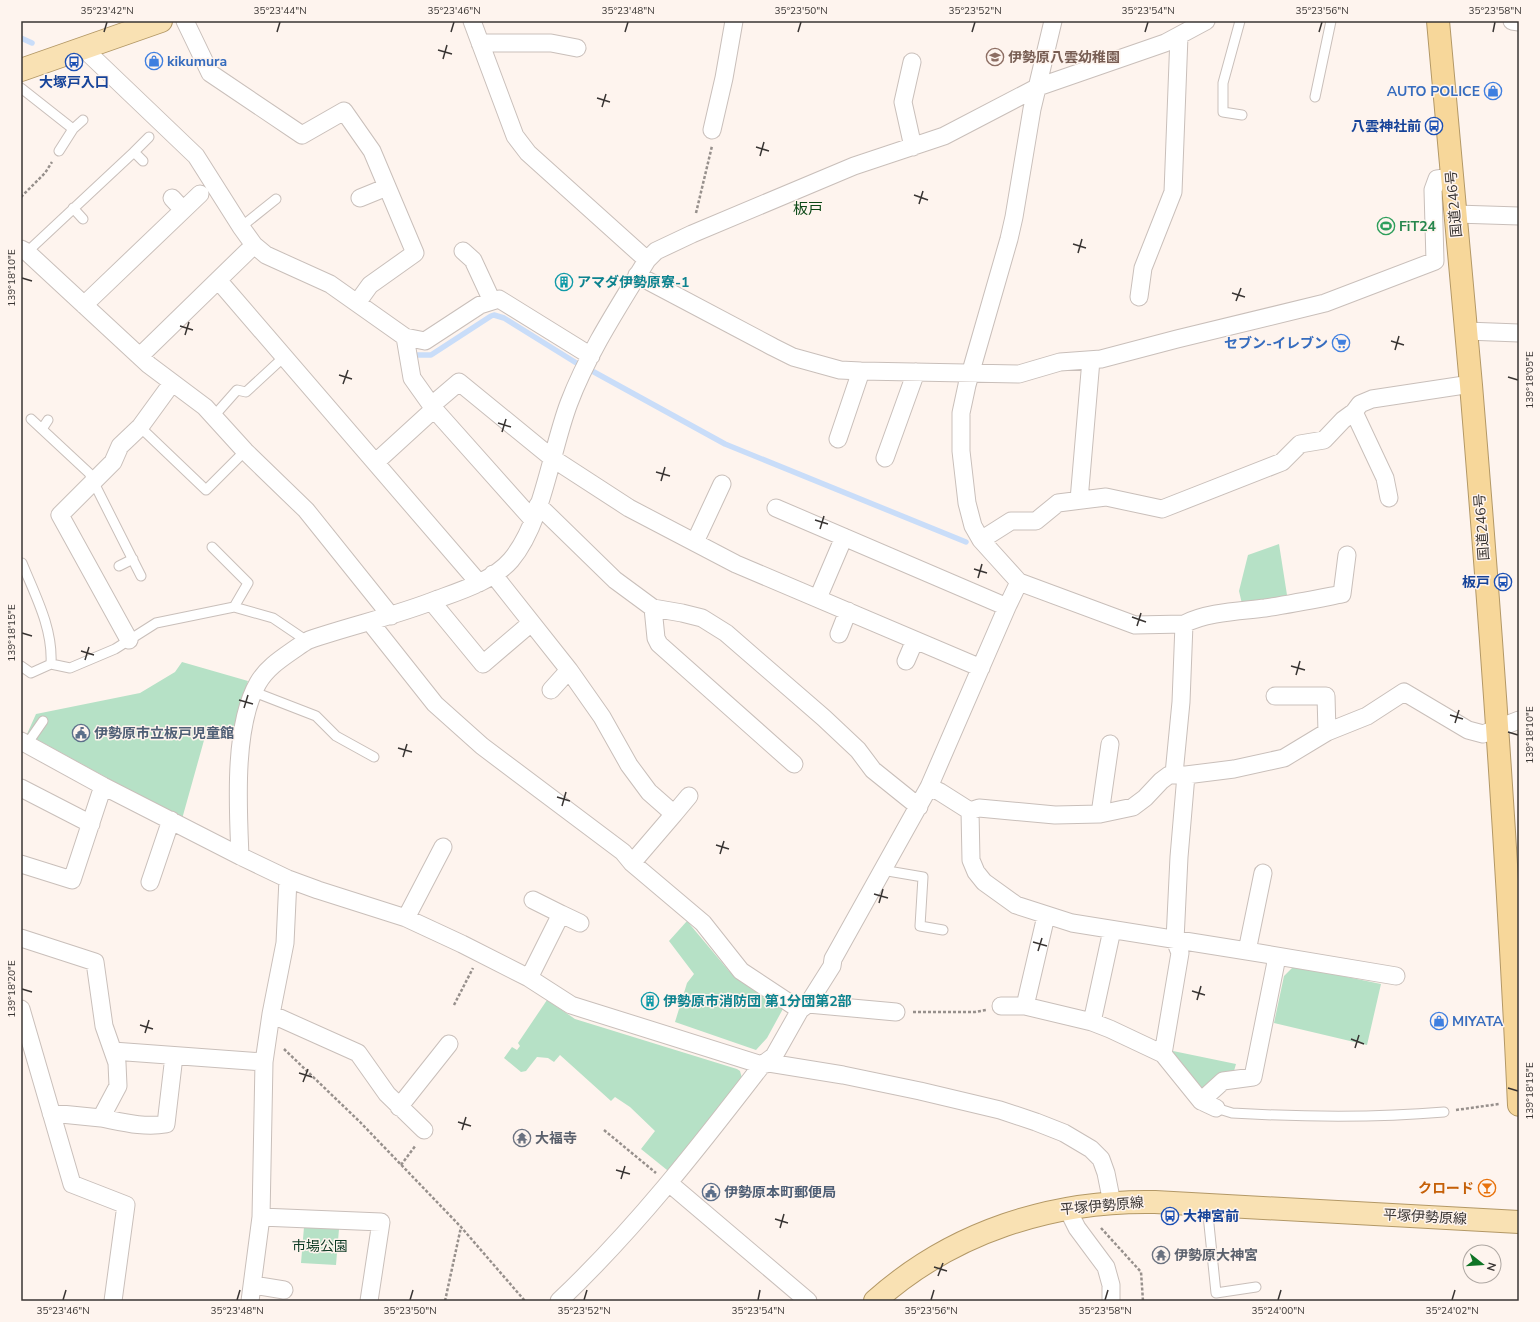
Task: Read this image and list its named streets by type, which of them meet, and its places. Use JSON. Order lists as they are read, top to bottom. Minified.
{"streets":{"highway":["国道246号"],"main road":["平塚伊勢原線"]},"districts":["板戸"],"parks":["市場公園"],"places":{"school or university":["伊勢原八雲幼稚園"],"shop":["kikumura","AUTO POLICE","MIYATA"],"bus stop":["大塚戸入口","八雲神社前","板戸","大神宮前"],"sports":["FiT24"],"building":["アマダ伊勢原寮-1","伊勢原市消防団 第1分団第2部"],"supermarket":["セブン-イレブン"],"public building":["伊勢原市立板戸児童館","伊勢原本町郵便局"],"temple":["大福寺","伊勢原大神宮"],"bar":["クロード"]},"north":"right","coordinates":["35°23'42\"N","35°23'44\"N","35°23'46\"N","35°23'48\"N","35°23'50\"N","35°23'52\"N","35°23'54\"N","35°23'56\"N","35°23'58\"N","139°18'10\"E","139°18'05\"E","139°18'15\"E","139°18'20\"E","35°24'00\"N","35°24'02\"N"]}
